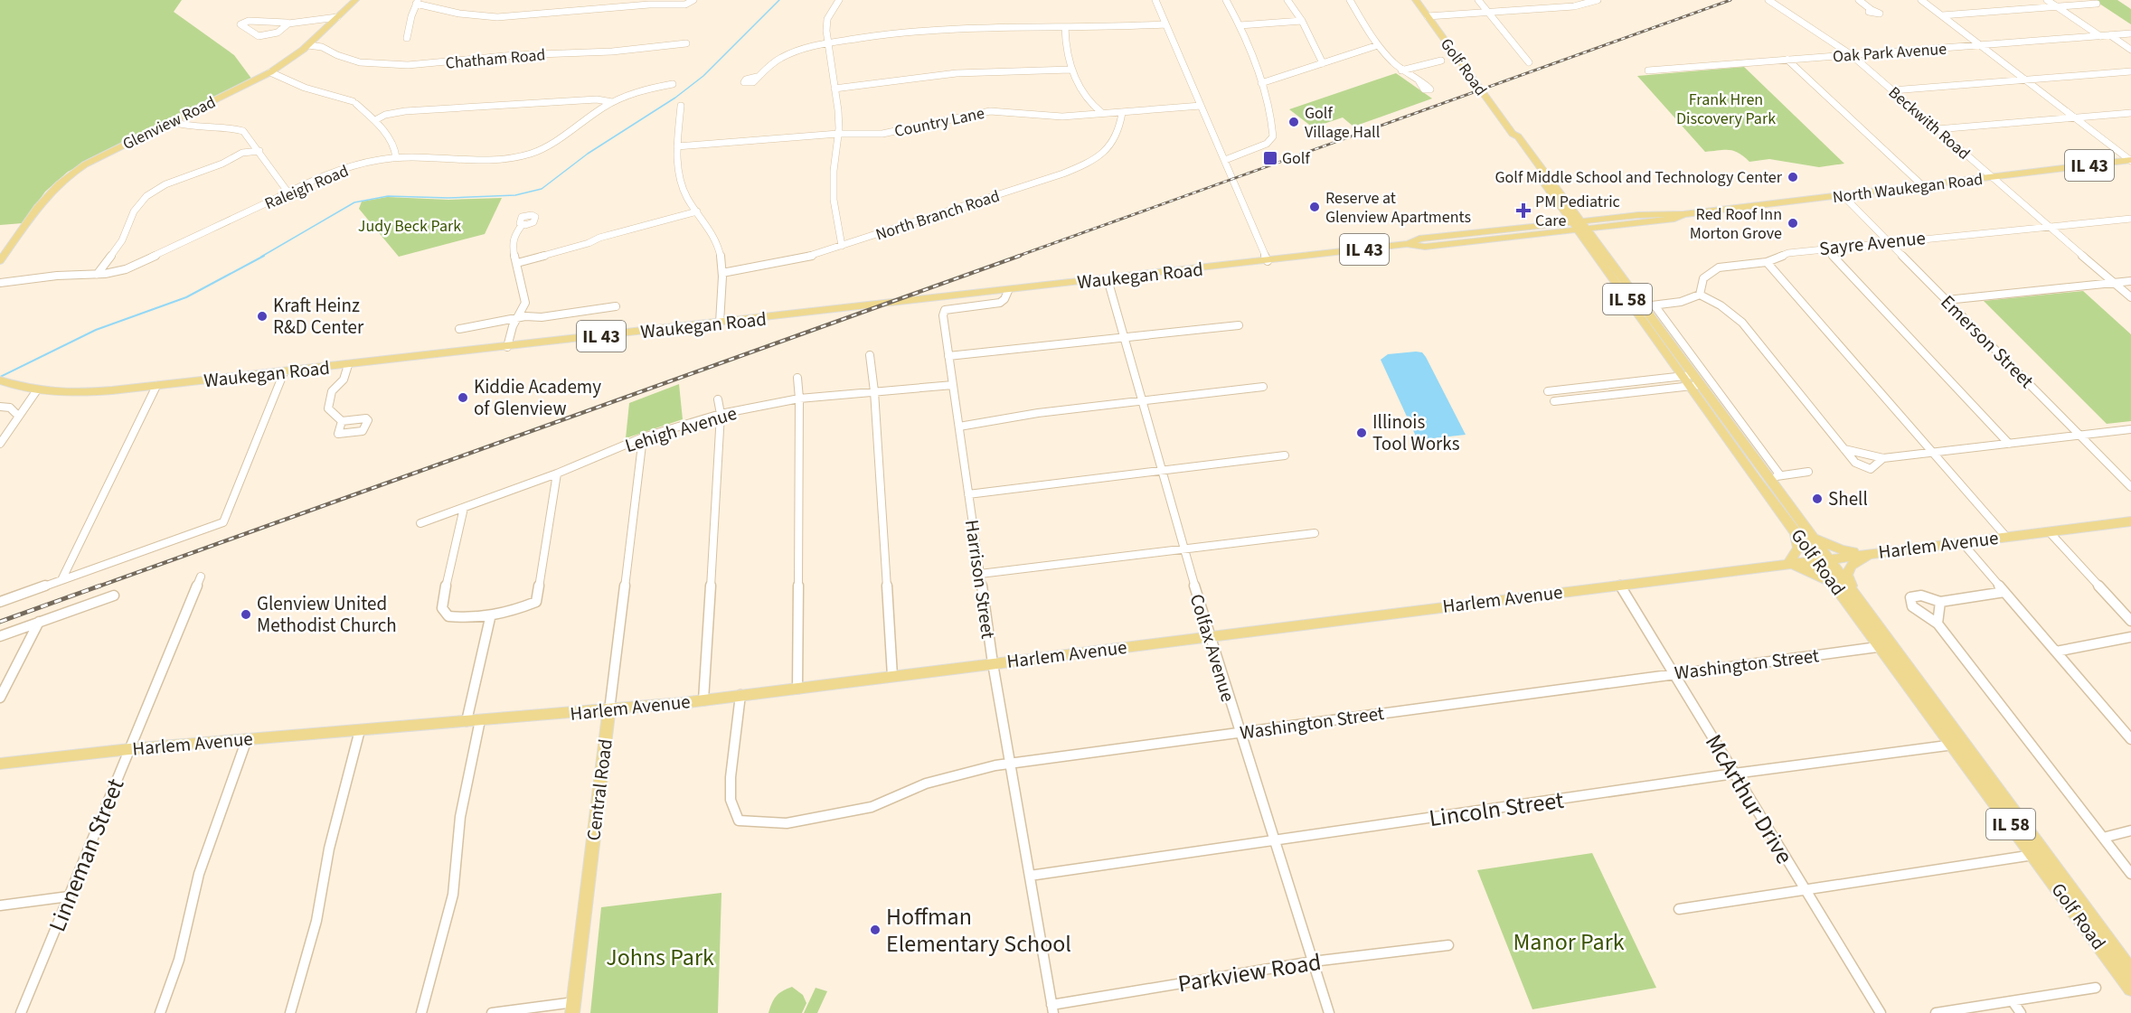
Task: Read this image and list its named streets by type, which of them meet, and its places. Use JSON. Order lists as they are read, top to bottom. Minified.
{"streets":{"main road":["Golf Road","Glenview Road","IL 43","North Waukegan Road","Waukegan Road","IL 58","Harlem Avenue","Central Road"],"street":["Oak Park Avenue","Chatham Road","Country Lane","Beckwith Road","Raleigh Road","North Branch Road","Sayre Avenue","Emerson Street","Lehigh Avenue","Harrison Street","Colfax Avenue","Washington Street","McArthur Drive","Lincoln Street","Linneman Street","Parkview Road"]},"crossings":[["Oak Park Avenue","Beckwith Road"],["Chatham Road","Glenview Road"],["Golf Road","North Waukegan Road"],["Golf Road","Waukegan Road"],["Golf Road","Harlem Avenue"],["Golf Road","Washington Street"],["Golf Road","Lincoln Street"],["Country Lane","North Branch Road"],["Beckwith Road","North Waukegan Road"],["Beckwith Road","Sayre Avenue"],["North Waukegan Road","Waukegan Road"],["North Waukegan Road","Emerson Street"],["Sayre Avenue","Emerson Street"],["Waukegan Road","Harrison Street"],["Waukegan Road","Colfax Avenue"],["Lehigh Avenue","Harrison Street"],["Lehigh Avenue","Central Road"],["Harlem Avenue","Harrison Street"],["Harlem Avenue","Colfax Avenue"],["Harlem Avenue","Washington Street"],["Harlem Avenue","Central Road"],["Harlem Avenue","McArthur Drive"],["Harlem Avenue","Linneman Street"],["Harrison Street","Washington Street"],["Harrison Street","Lincoln Street"],["Harrison Street","Parkview Road"],["Colfax Avenue","Washington Street"],["Colfax Avenue","Lincoln Street"],["Colfax Avenue","Parkview Road"],["Washington Street","McArthur Drive"],["McArthur Drive","Lincoln Street"]],"parks":["Frank Hren Discovery Park","Judy Beck Park","Manor Park","Johns Park"],"places":{"other":["Golf Village Hall","Golf Middle School and Technology Center","Reserve at Glenview Apartments","Red Roof Inn Morton Grove","Kraft Heinz R&D Center","Kiddie Academy of Glenview","Illinois Tool Works","Shell","Glenview United Methodist Church","Hoffman Elementary School"],"transit":["Golf"],"health":["PM Pediatric Care"]}}
